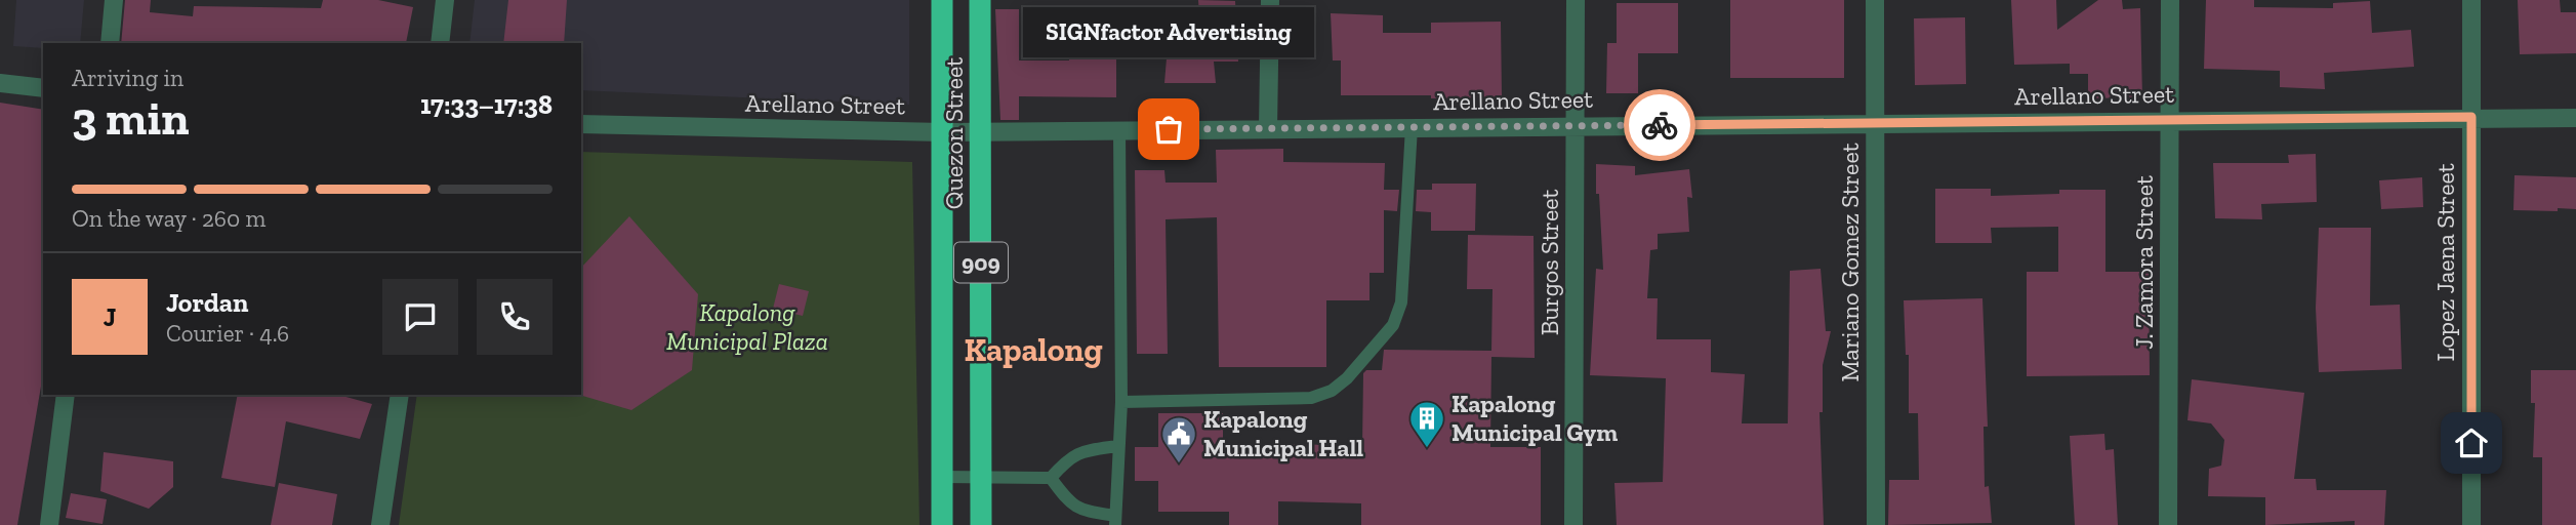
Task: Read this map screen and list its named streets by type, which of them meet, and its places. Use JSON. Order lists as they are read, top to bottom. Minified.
{"streets":{"highway":["Quezon Street","909"],"street":["Arellano Street","Burgos Street","Mariano Gomez Street","J. Zamora Street","Lopez Jaena Street"]},"crossings":[["Arellano Street","Quezon Street"],["Arellano Street","Burgos Street"],["Arellano Street","Mariano Gomez Street"],["Arellano Street","J. Zamora Street"],["Arellano Street","Lopez Jaena Street"]],"districts":["Kapalong"],"parks":["Kapalong Municipal Plaza"],"places":{"other":["SIGNfactor Advertising"],"building":["Kapalong Municipal Gym"],"public building":["Kapalong Municipal Hall"]},"page":{"bubble":"SIGNfactor Advertising","heading":["3 min","Arriving in","17:33–17:38"],"panel":["Jordan","Courier · 4.6"],"bar":"On the way · 260 m","round":"J"}}
